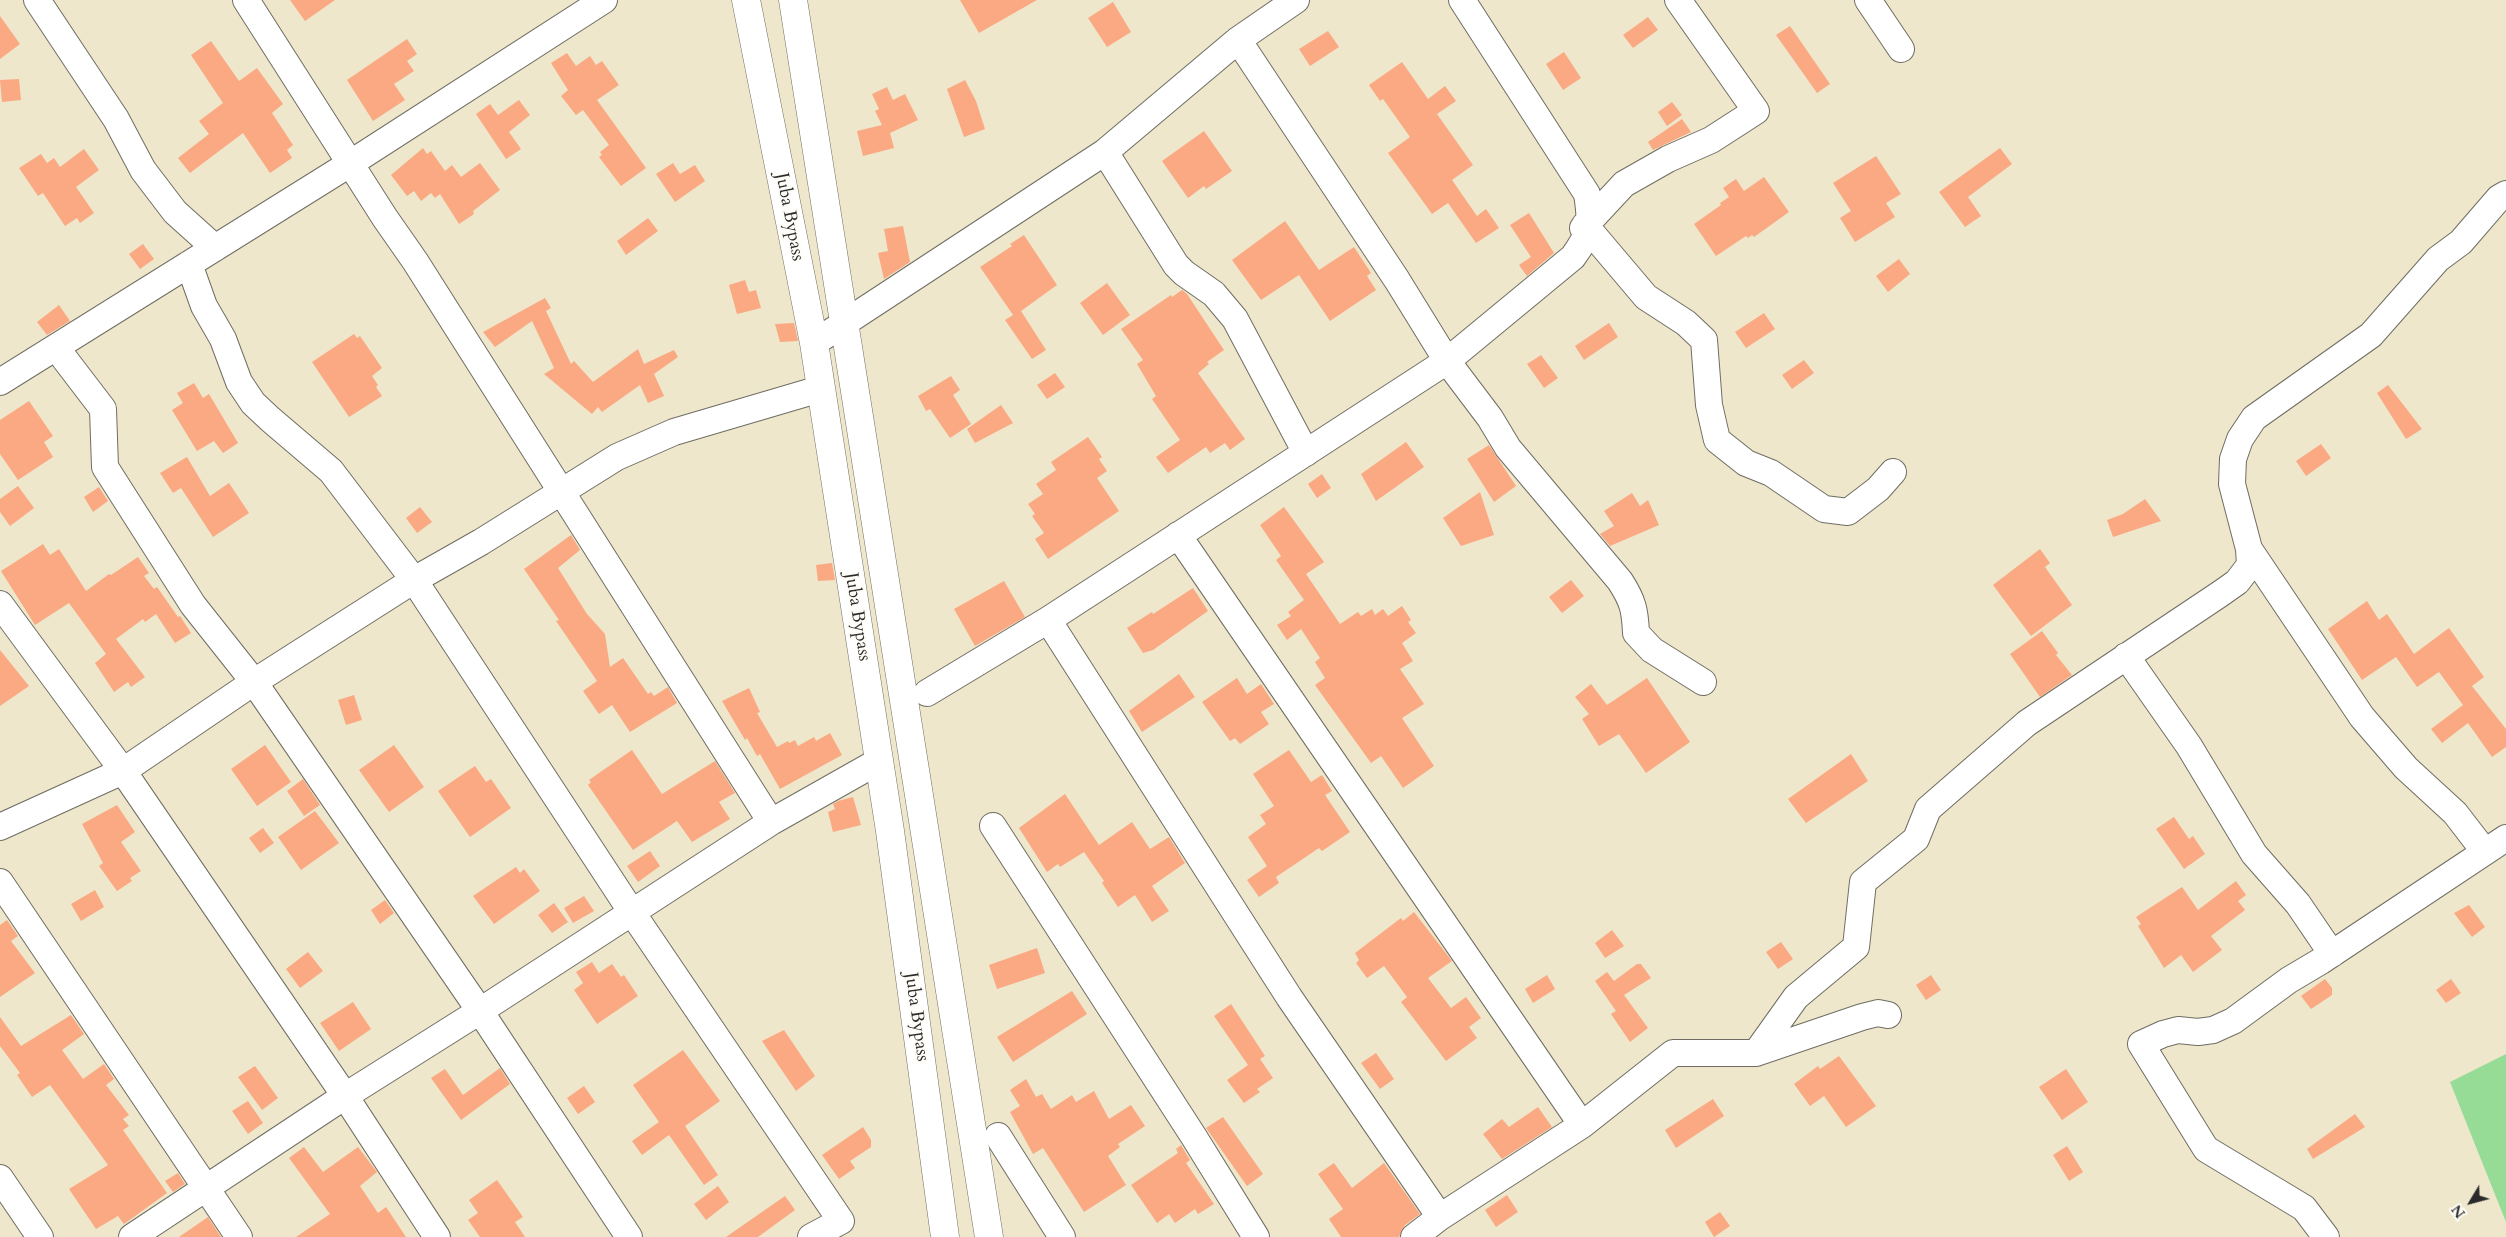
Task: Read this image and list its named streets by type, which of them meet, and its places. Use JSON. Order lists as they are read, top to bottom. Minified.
{"streets":{"main road":["Juba Bypass"]},"north":"bottom left"}
